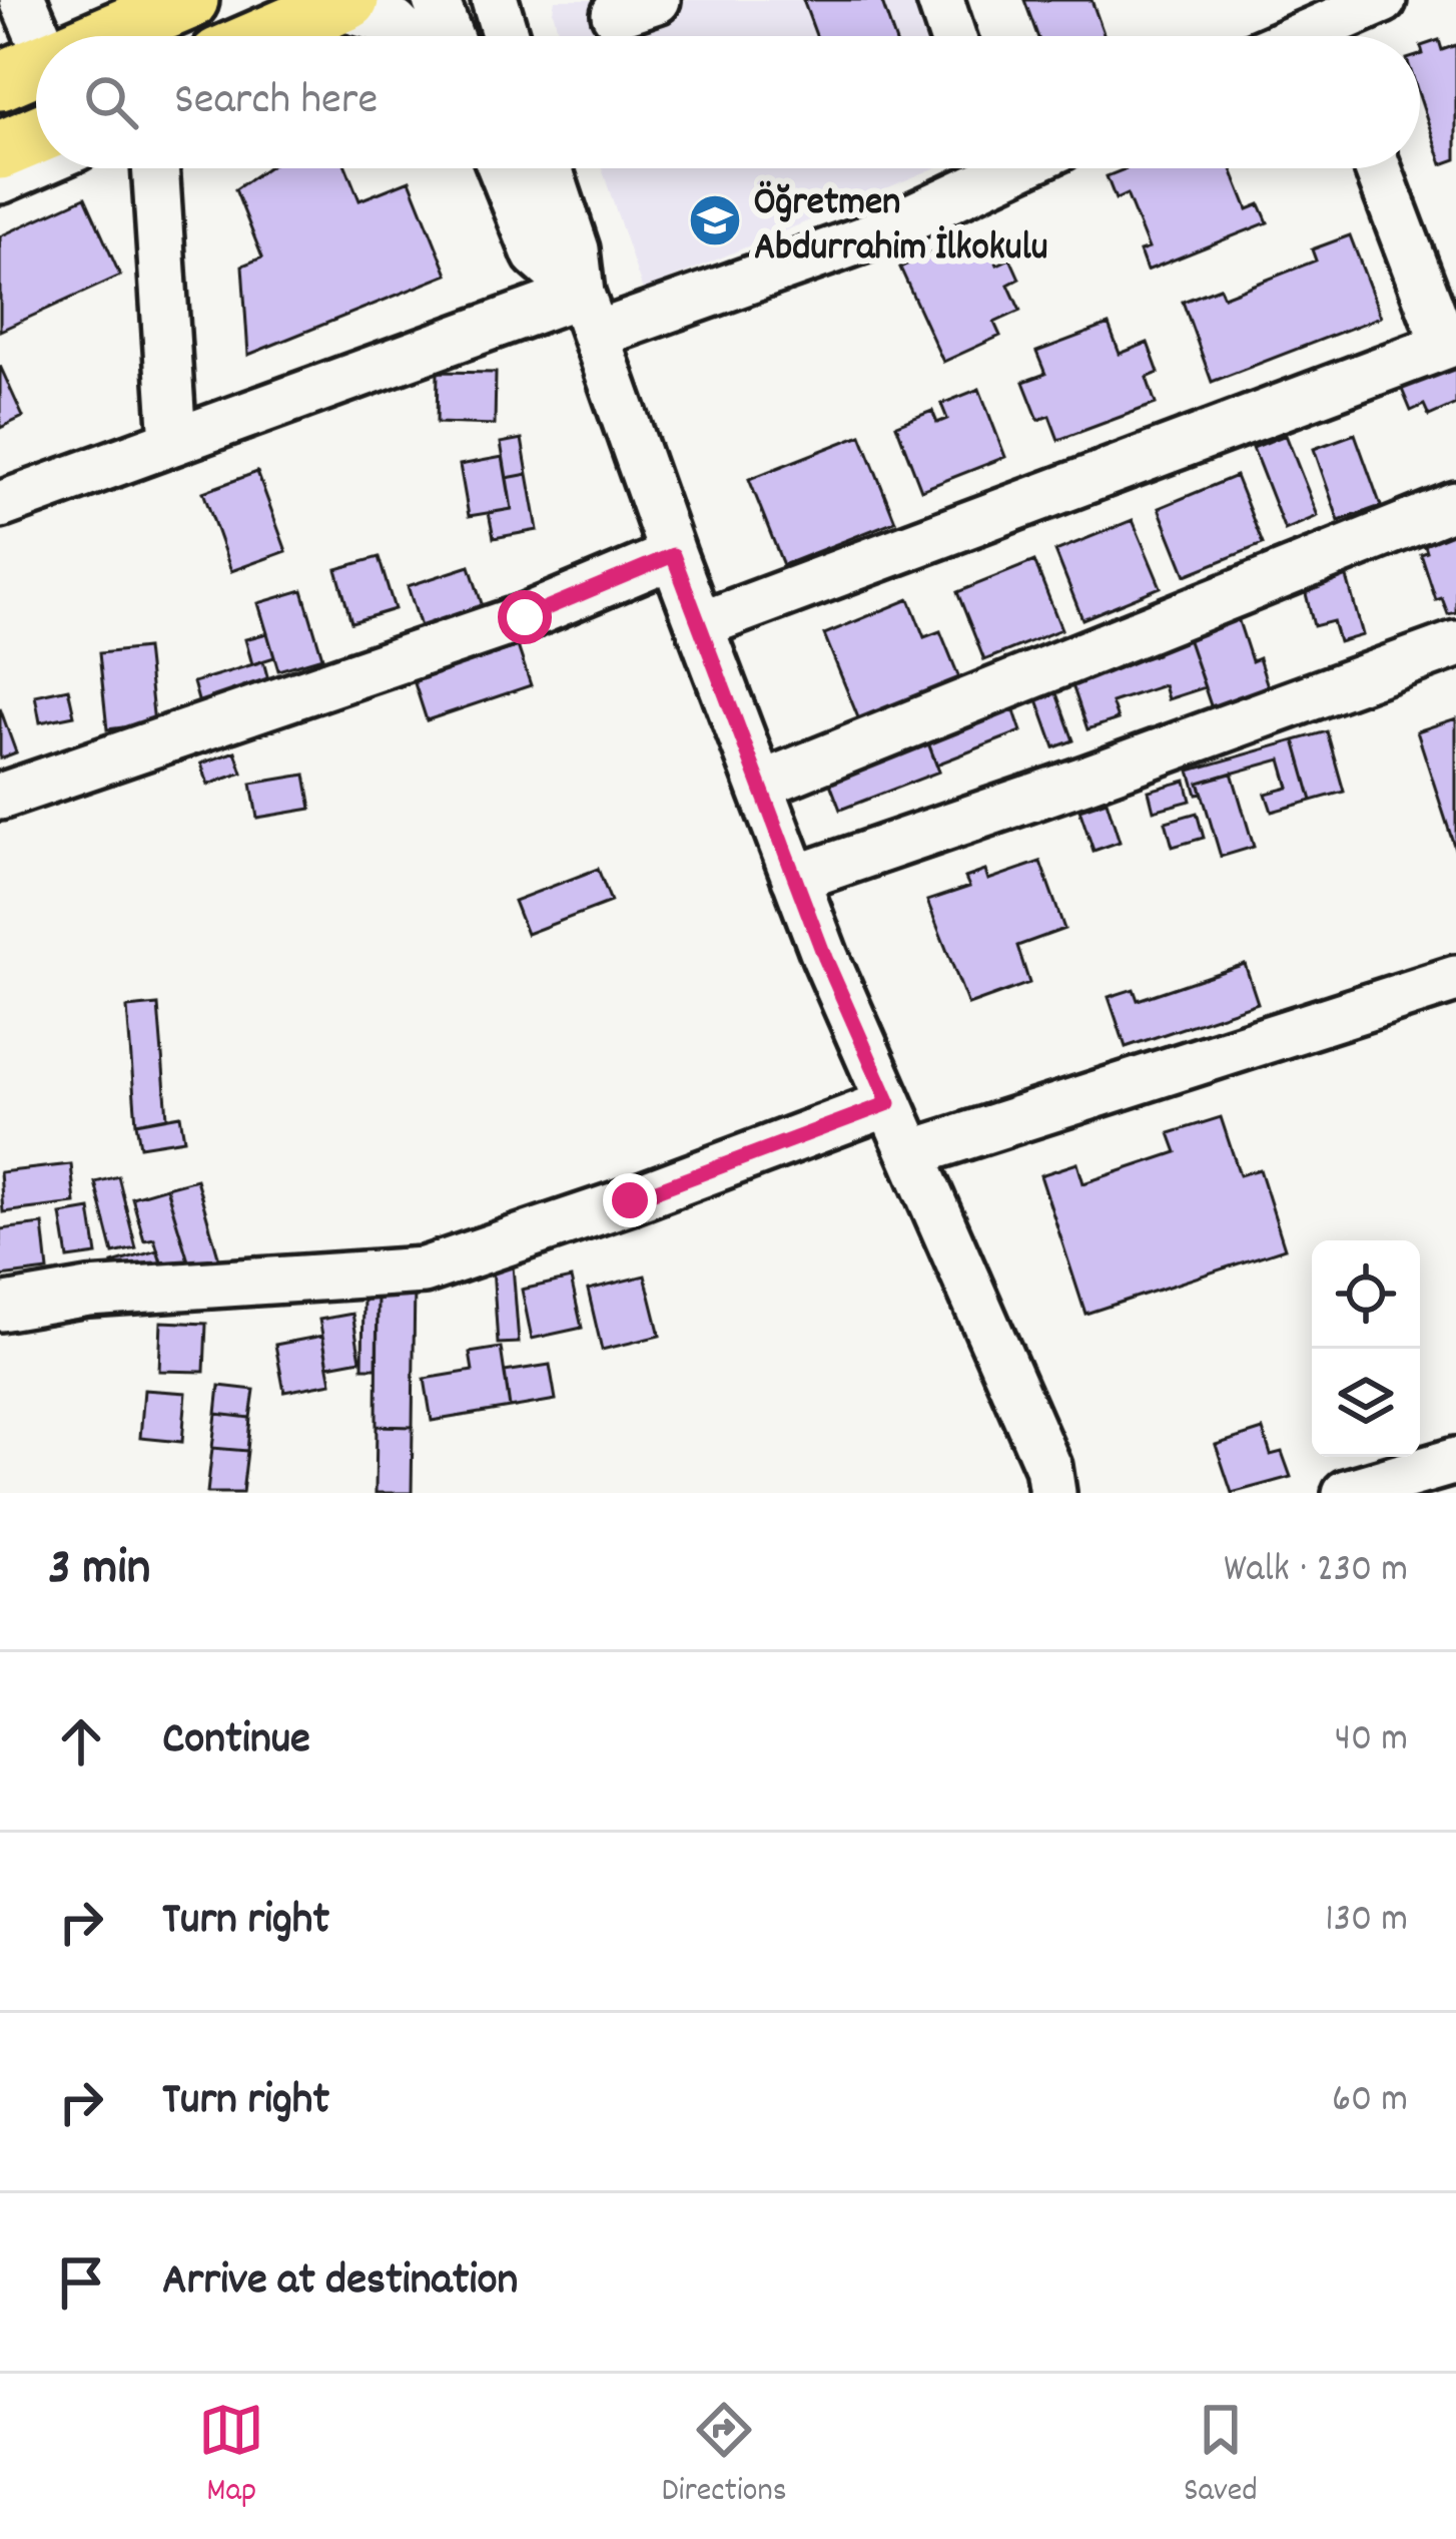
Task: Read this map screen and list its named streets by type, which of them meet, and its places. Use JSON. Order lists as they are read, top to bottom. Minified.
{"places":{"school or university":["Öğretmen Abdurrahim İlkokulu"]},"page":{"search":"Search here","heading":["3 min","Walk · 230 m"],"list":[["Continue","40 m"],["Turn right","130 m"],["Turn right","60 m"],"Arrive at destination"],"nav":["Map","Directions","Saved"]}}
